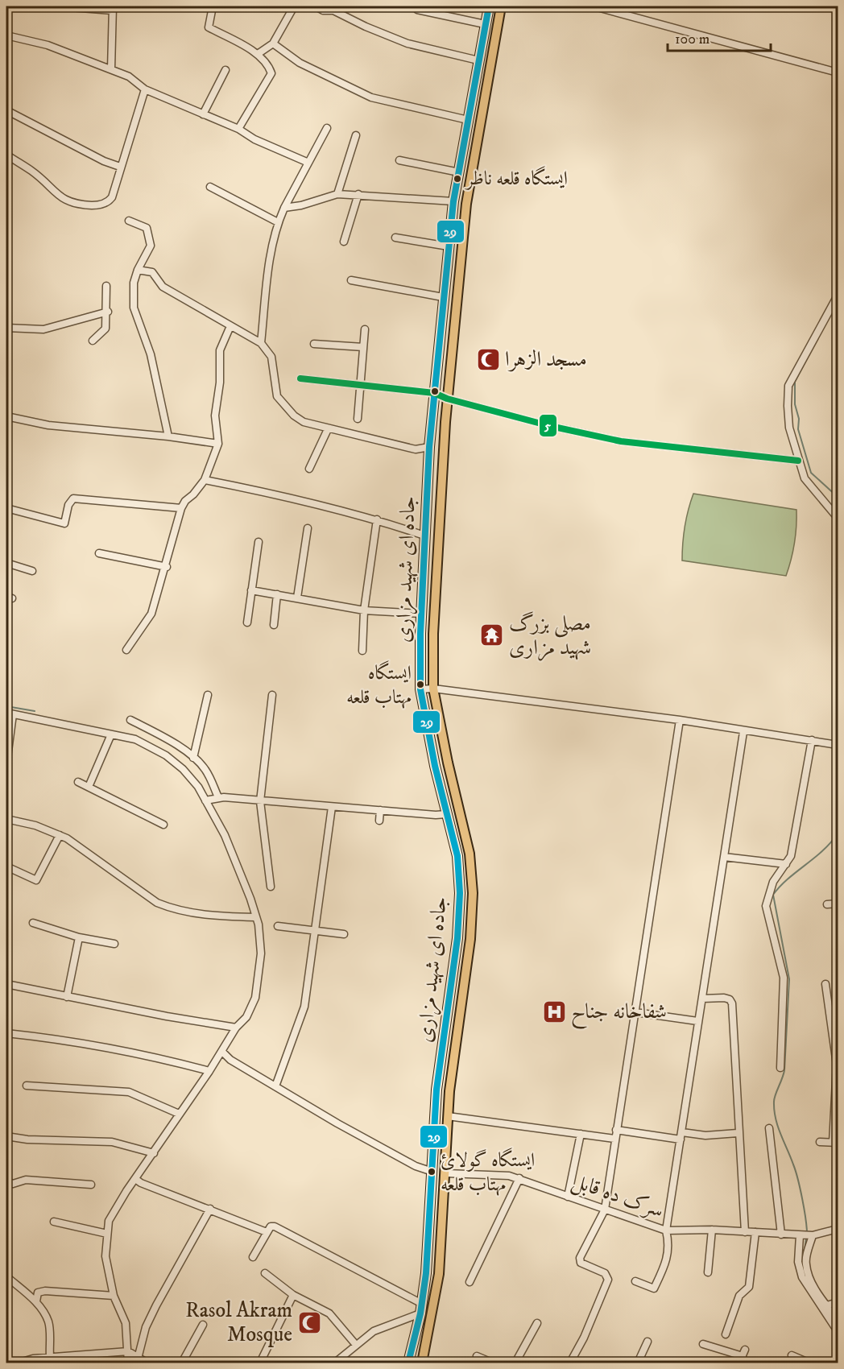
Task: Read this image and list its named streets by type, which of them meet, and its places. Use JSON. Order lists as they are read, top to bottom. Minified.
{"streets":{"main road":["جاده ای شهید مزاری"],"street":["سرک ده قابل"]},"crossings":[["جاده ای شهید مزاری","سرک ده قابل"]],"places":{"other":["ایستگاه قلعه ناظر","ایستگاه مهتاب قلعه","ایستگاه گولائ مهتاب قلعه"],"mosque":["مسجد الزهرا","Rasol Akram Mosque"],"temple":["مصلی بزرگ شهید مزاری"],"hospital":["شفاخانه جناح"]},"lines":["transit line 29","transit line 5"],"scale_bar":"100 m"}
